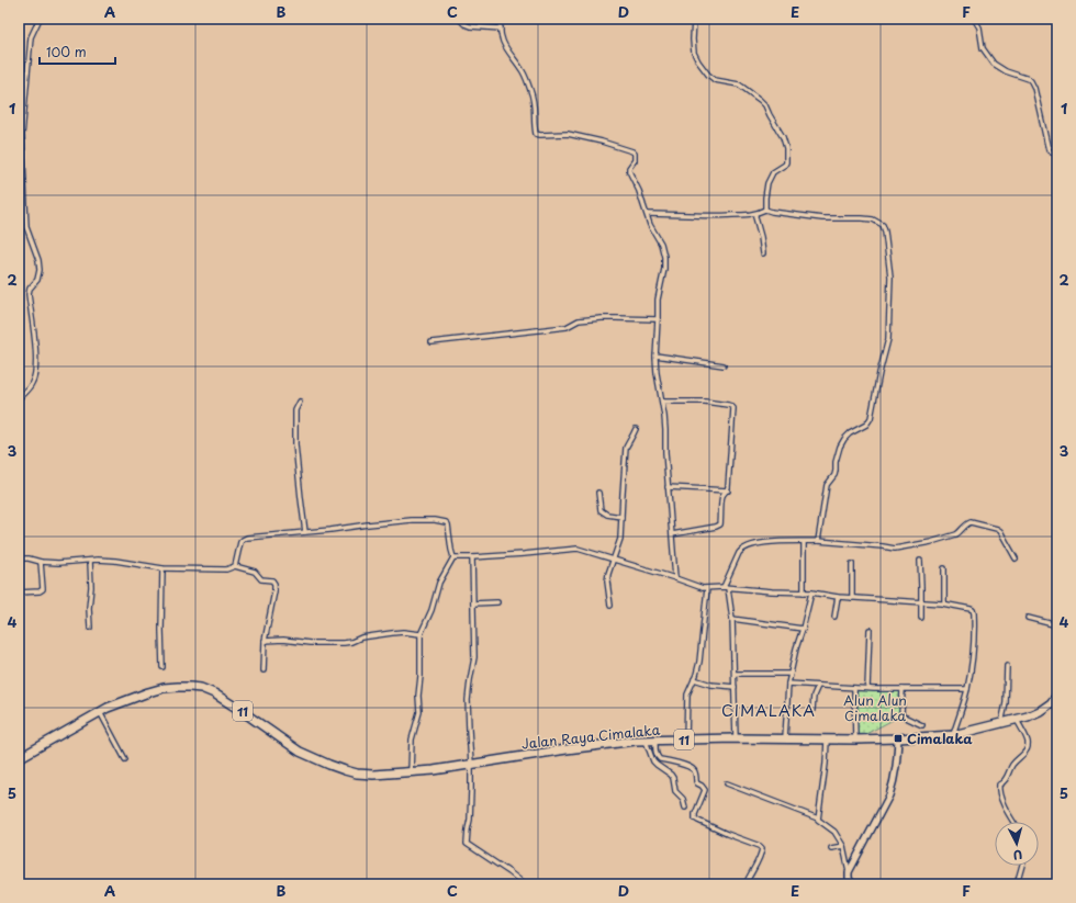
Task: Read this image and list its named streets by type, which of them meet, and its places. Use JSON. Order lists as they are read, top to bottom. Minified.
{"streets":{"highway":["11","Jalan Raya Cimalaka"]},"crossings":[["11","Jalan Raya Cimalaka"]],"districts":["CIMALAKA"],"parks":["Alun Alun Cimalaka"],"places":{"transit":["Cimalaka"]},"scale_bar":"100 m","north":"bottom","grid":{"columns":["A","B","C","D","E","F"],"rows":["1","2","3","4","5"]}}
